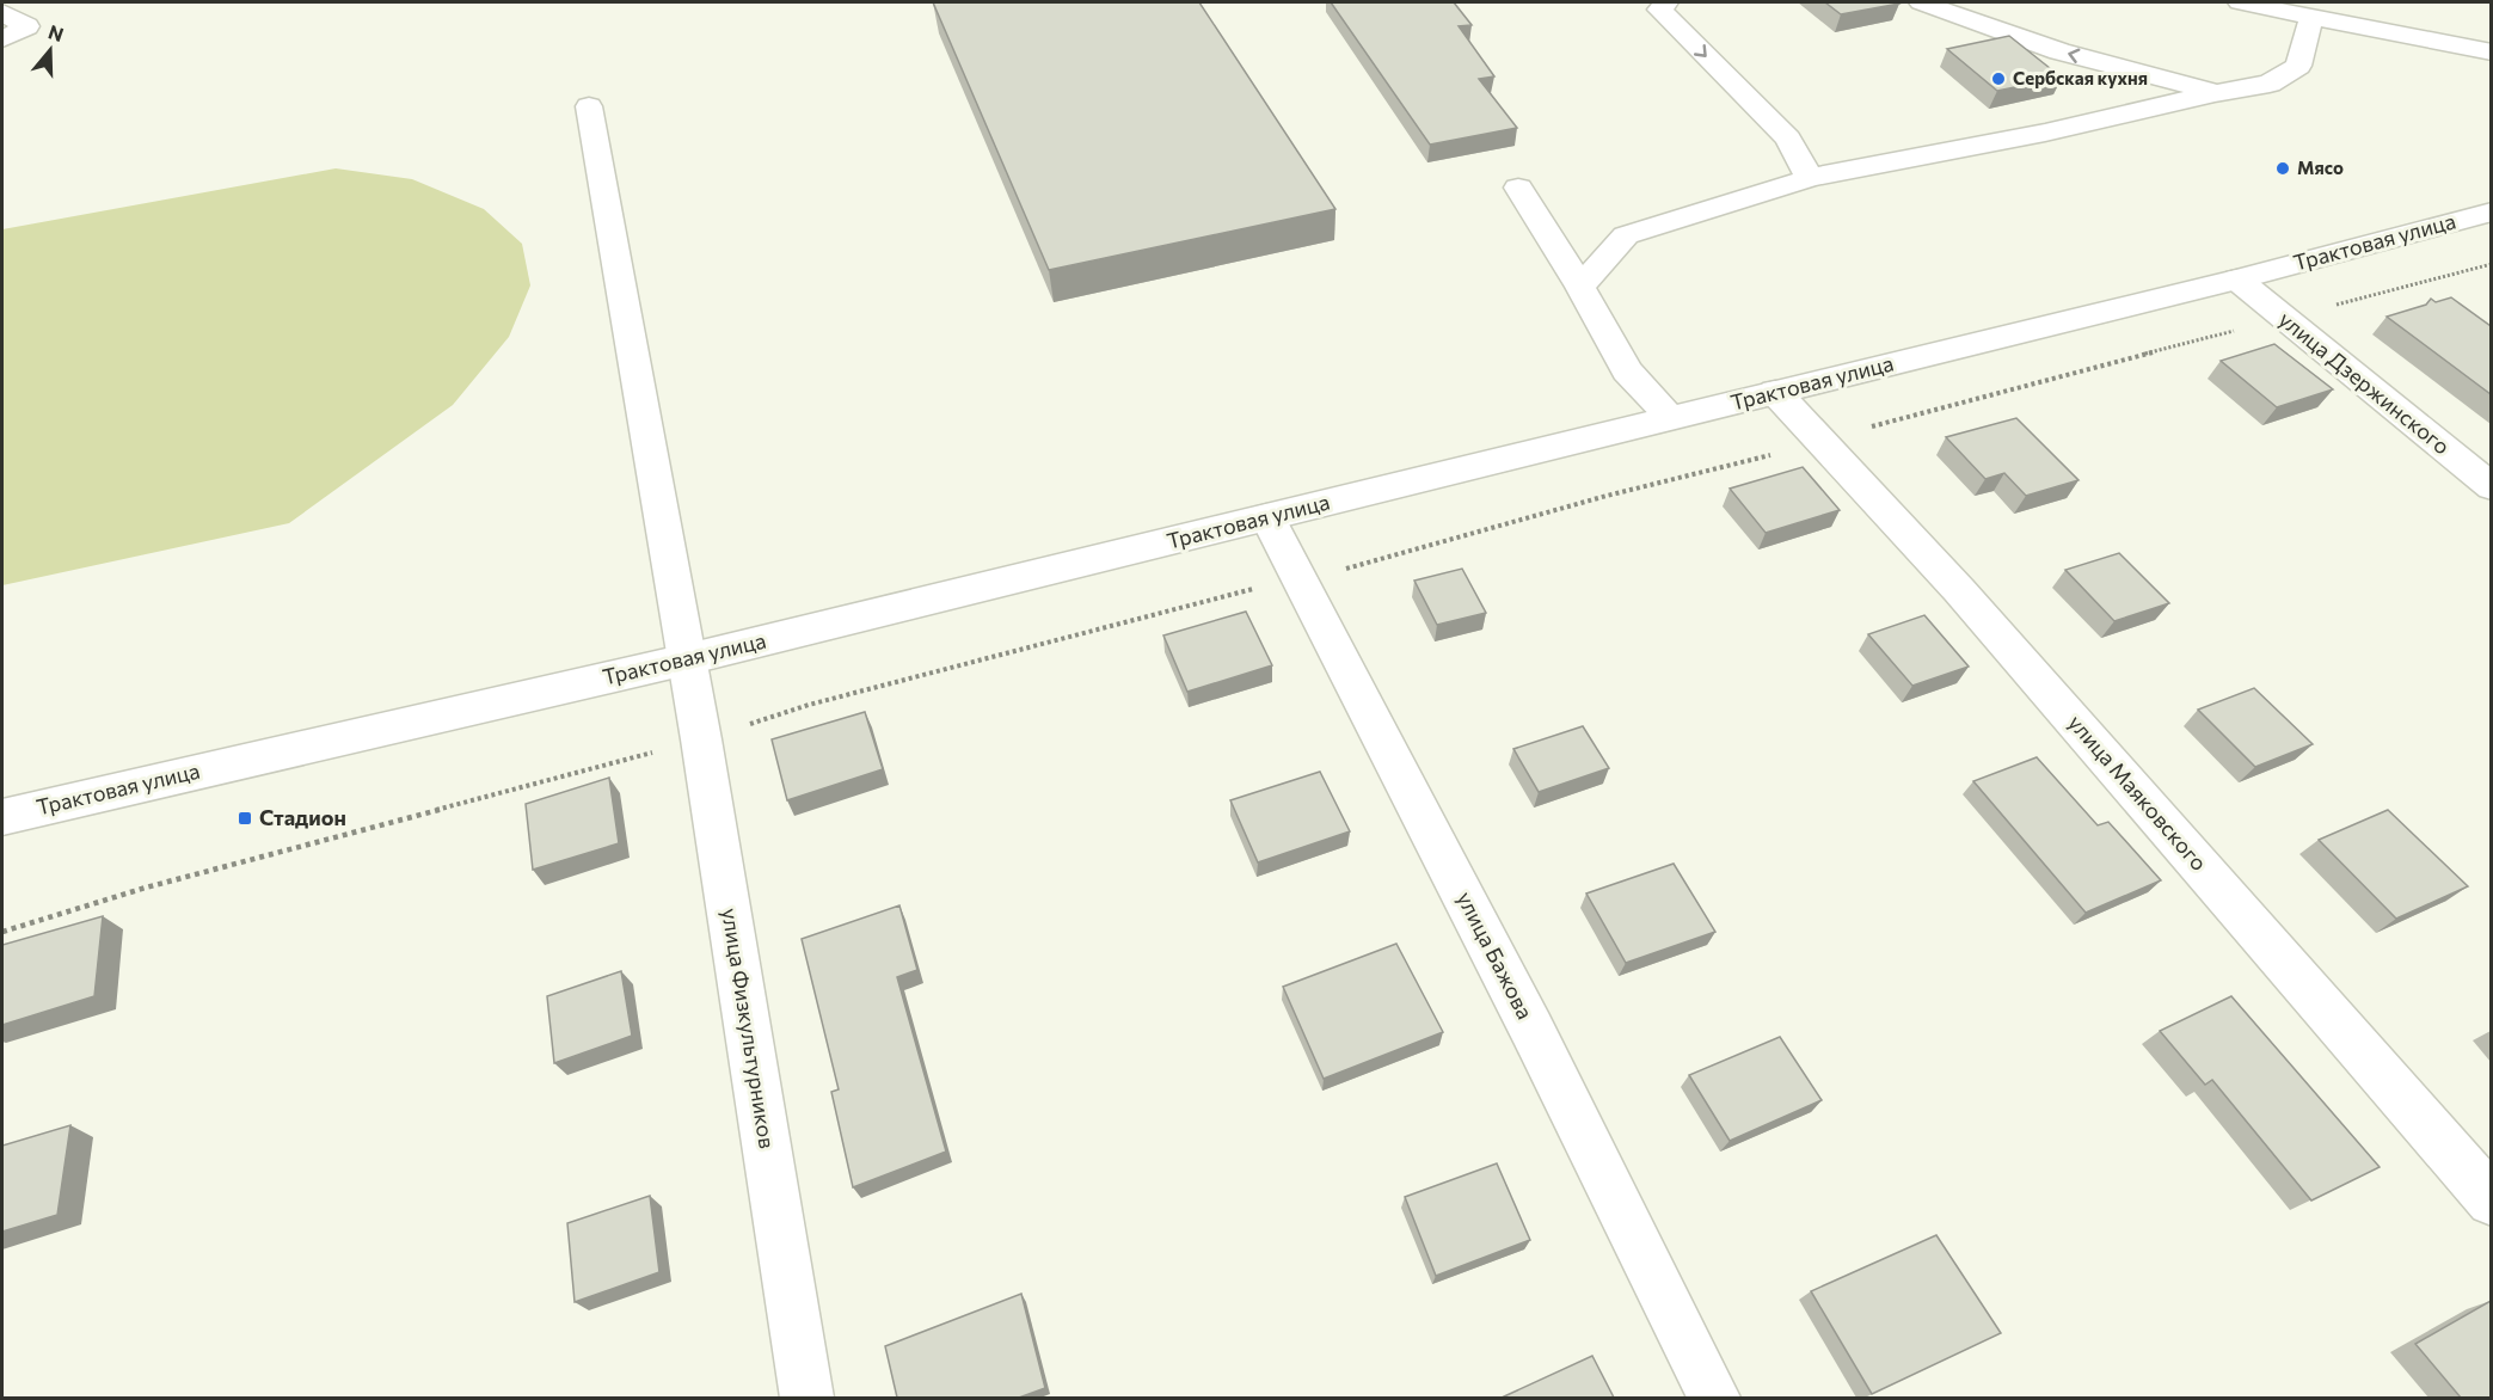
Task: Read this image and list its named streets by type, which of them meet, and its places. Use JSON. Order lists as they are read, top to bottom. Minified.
{"streets":{"street":["Трактовая улица","улица Дзержинского","улица Маяковского","улица Бажова","улица Физкультурников"]},"crossings":[["Трактовая улица","улица Дзержинского"],["Трактовая улица","улица Маяковского"],["Трактовая улица","улица Бажова"],["Трактовая улица","улица Физкультурников"]],"places":{"other":["Сербская кухня","Мясо"],"transit":["Стадион"]},"north":"top"}
